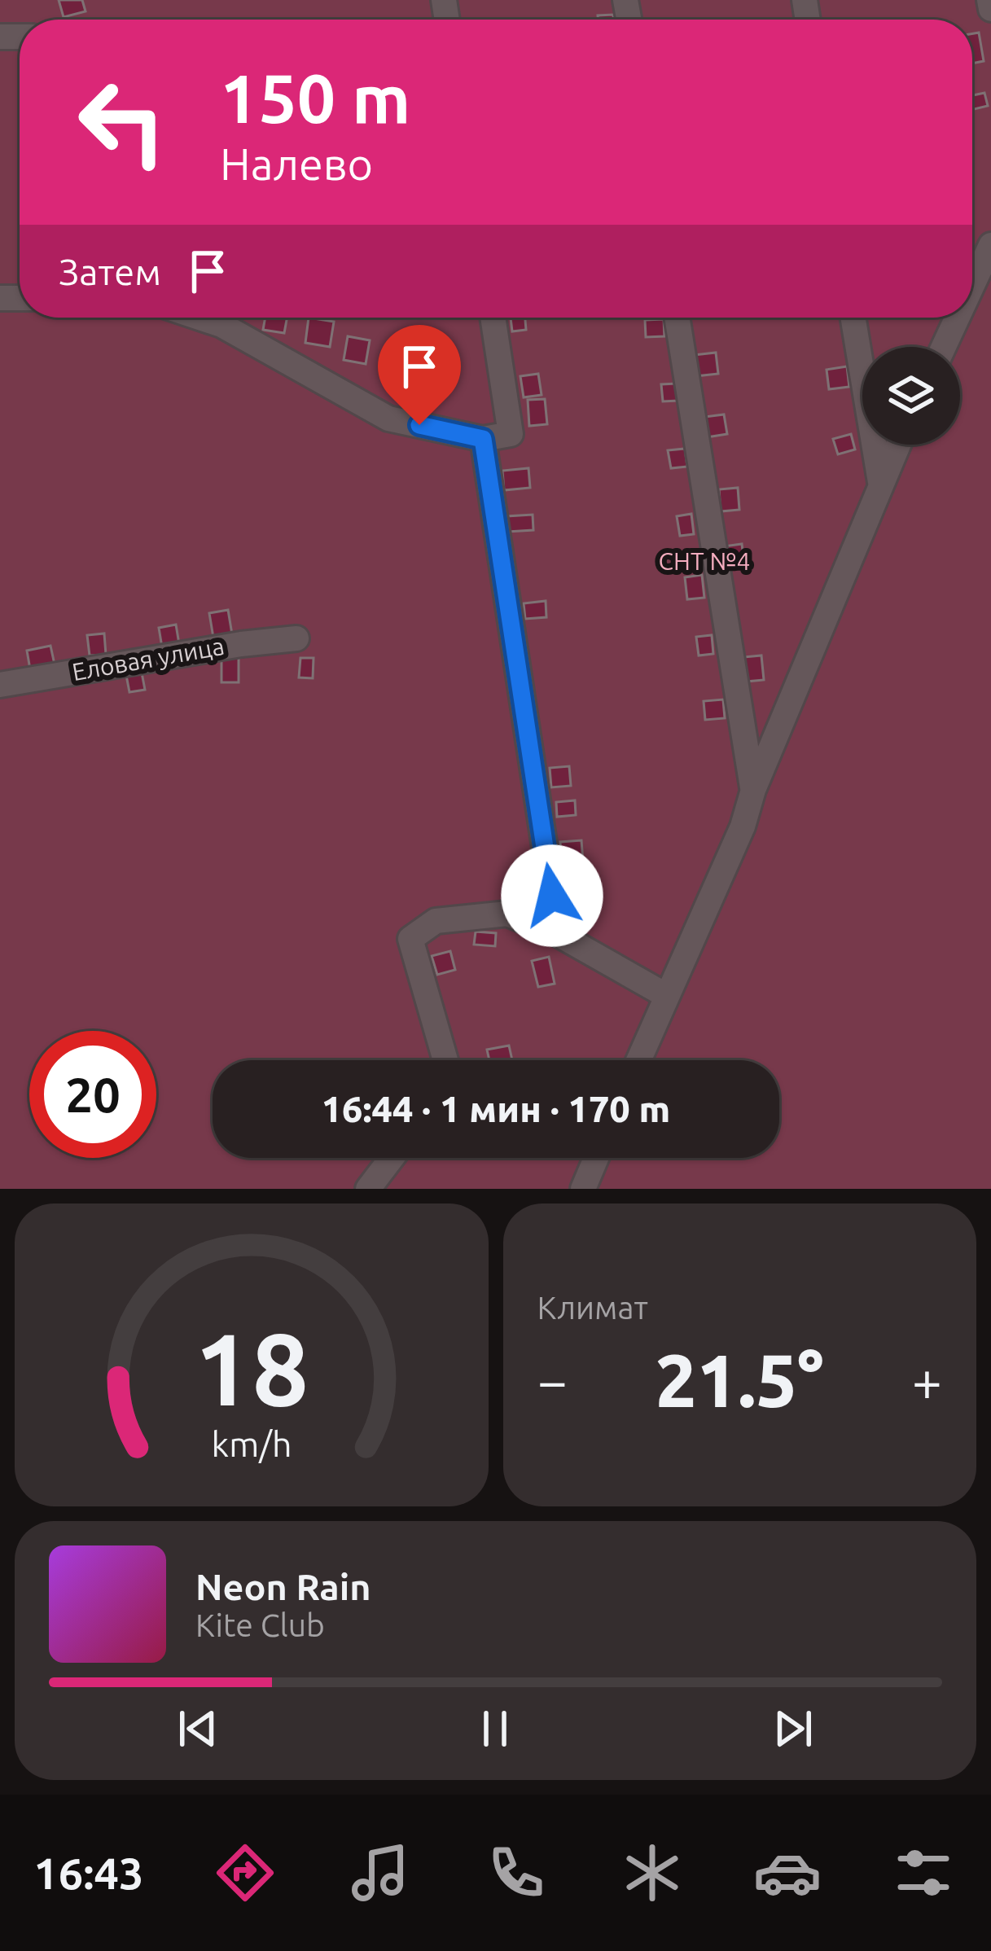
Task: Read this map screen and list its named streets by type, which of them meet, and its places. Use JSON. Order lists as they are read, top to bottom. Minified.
{"streets":{"street":["Еловая улица"]},"parks":["СНТ №4"],"page":{"turn":["150 m","Налево"],"then":"Затем","limit":"20","trip":"16:44 · 1 мин · 170 m","tile":"Климат","heat":["−","21.5°","+"],"song":["Neon Rain","Kite Club"],"tabs":"16:43","gauge":["18","km/h"]}}
